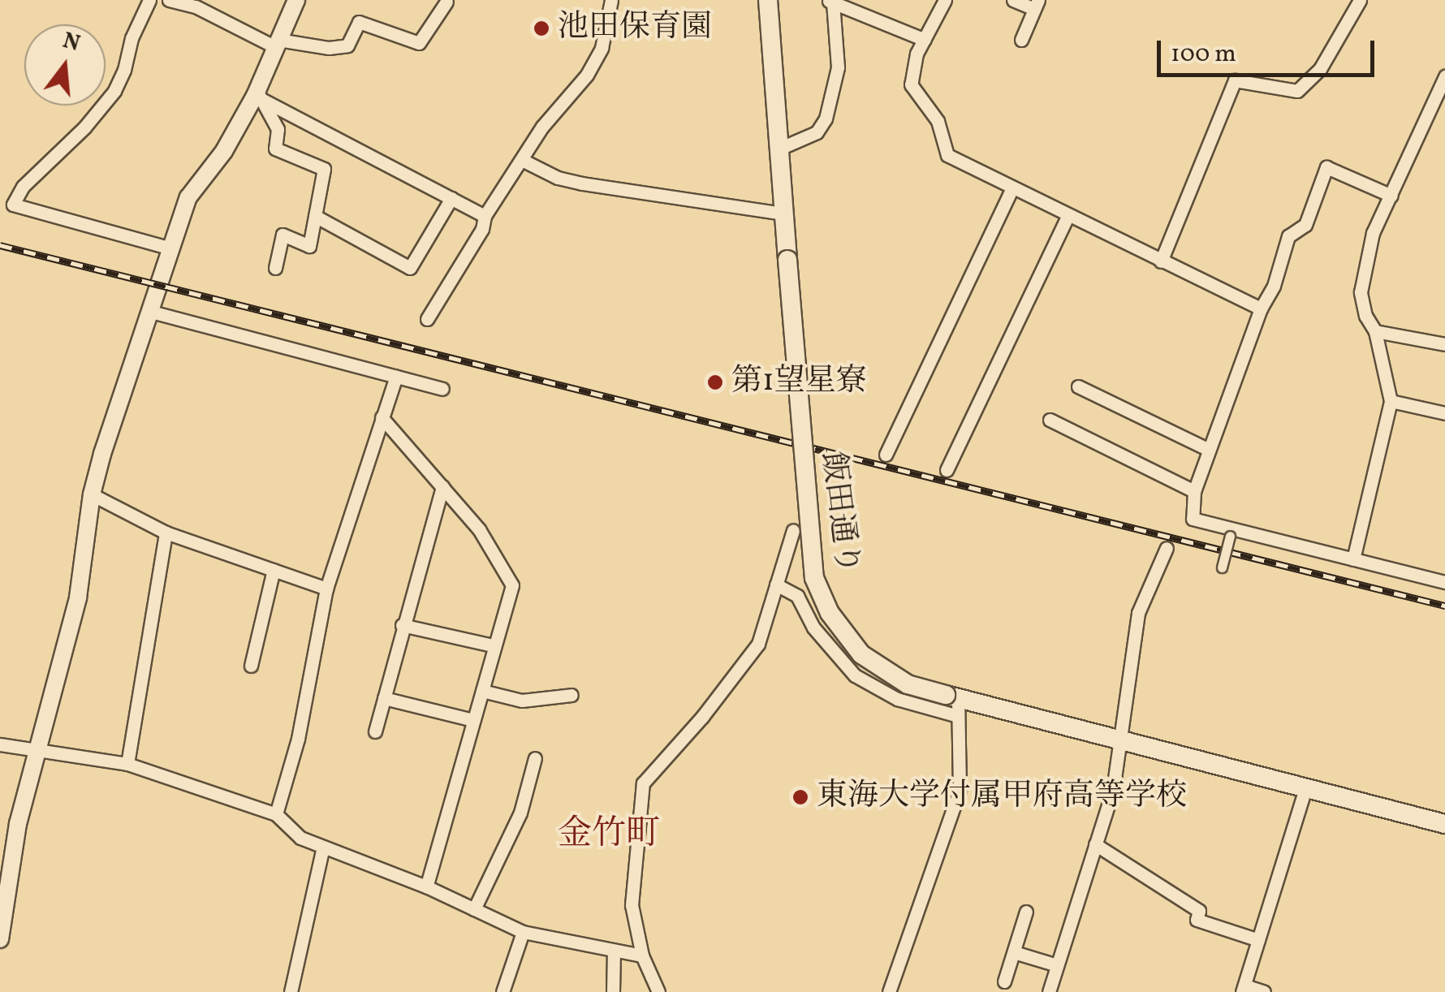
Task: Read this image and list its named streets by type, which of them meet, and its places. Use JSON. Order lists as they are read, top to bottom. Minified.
{"streets":{"main road":["飯田通り"]},"districts":["金竹町"],"places":["池田保育園","第1望星寮","東海大学付属甲府高等学校"],"scale_bar":"100 m","north":"top"}
